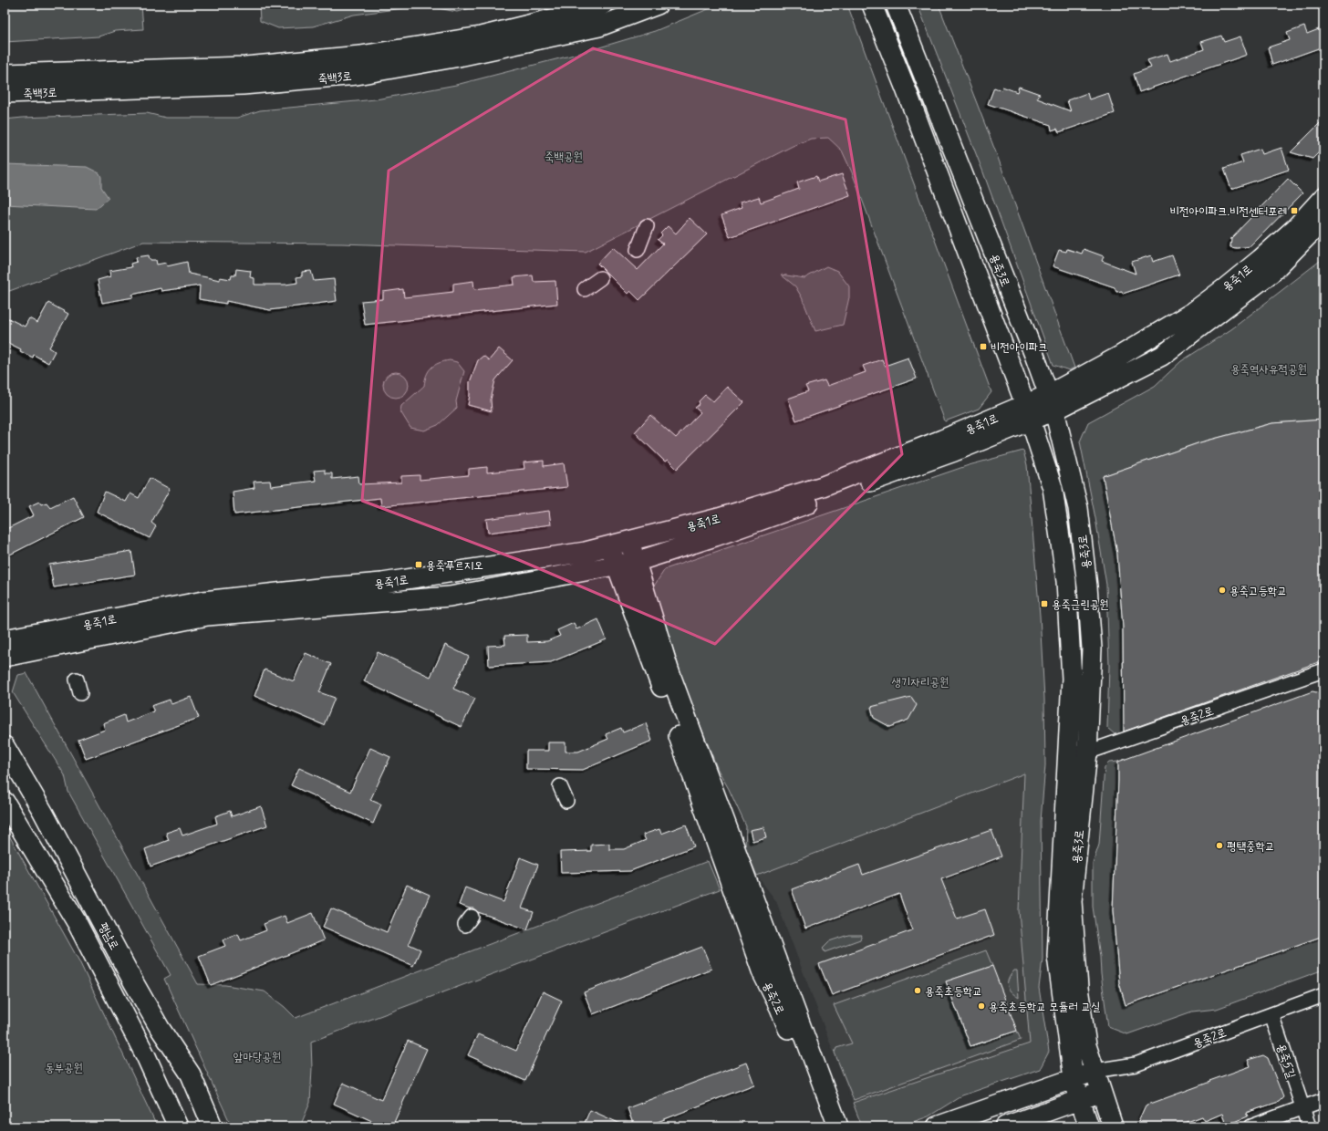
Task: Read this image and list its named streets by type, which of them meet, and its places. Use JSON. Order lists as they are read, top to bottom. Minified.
{"streets":{"street":["죽백3로","용죽3로","용죽1로","용죽2로","평남로","용죽5길"]},"crossings":[["용죽3로","용죽1로"],["용죽3로","용죽2로"],["용죽1로","용죽2로"],["용죽2로","용죽5길"]],"parks":["죽백공원","용죽역사유적공원","생기자리공원","앞마당공원","동부공원"],"places":{"transit":["비전아이파크.비전센터포레","비전아이파크","용죽푸르지오","용죽근린공원"],"other":["용죽고등학교","평택중학교","용죽초등학교","용죽초등학교 모듈러 교실"]}}
